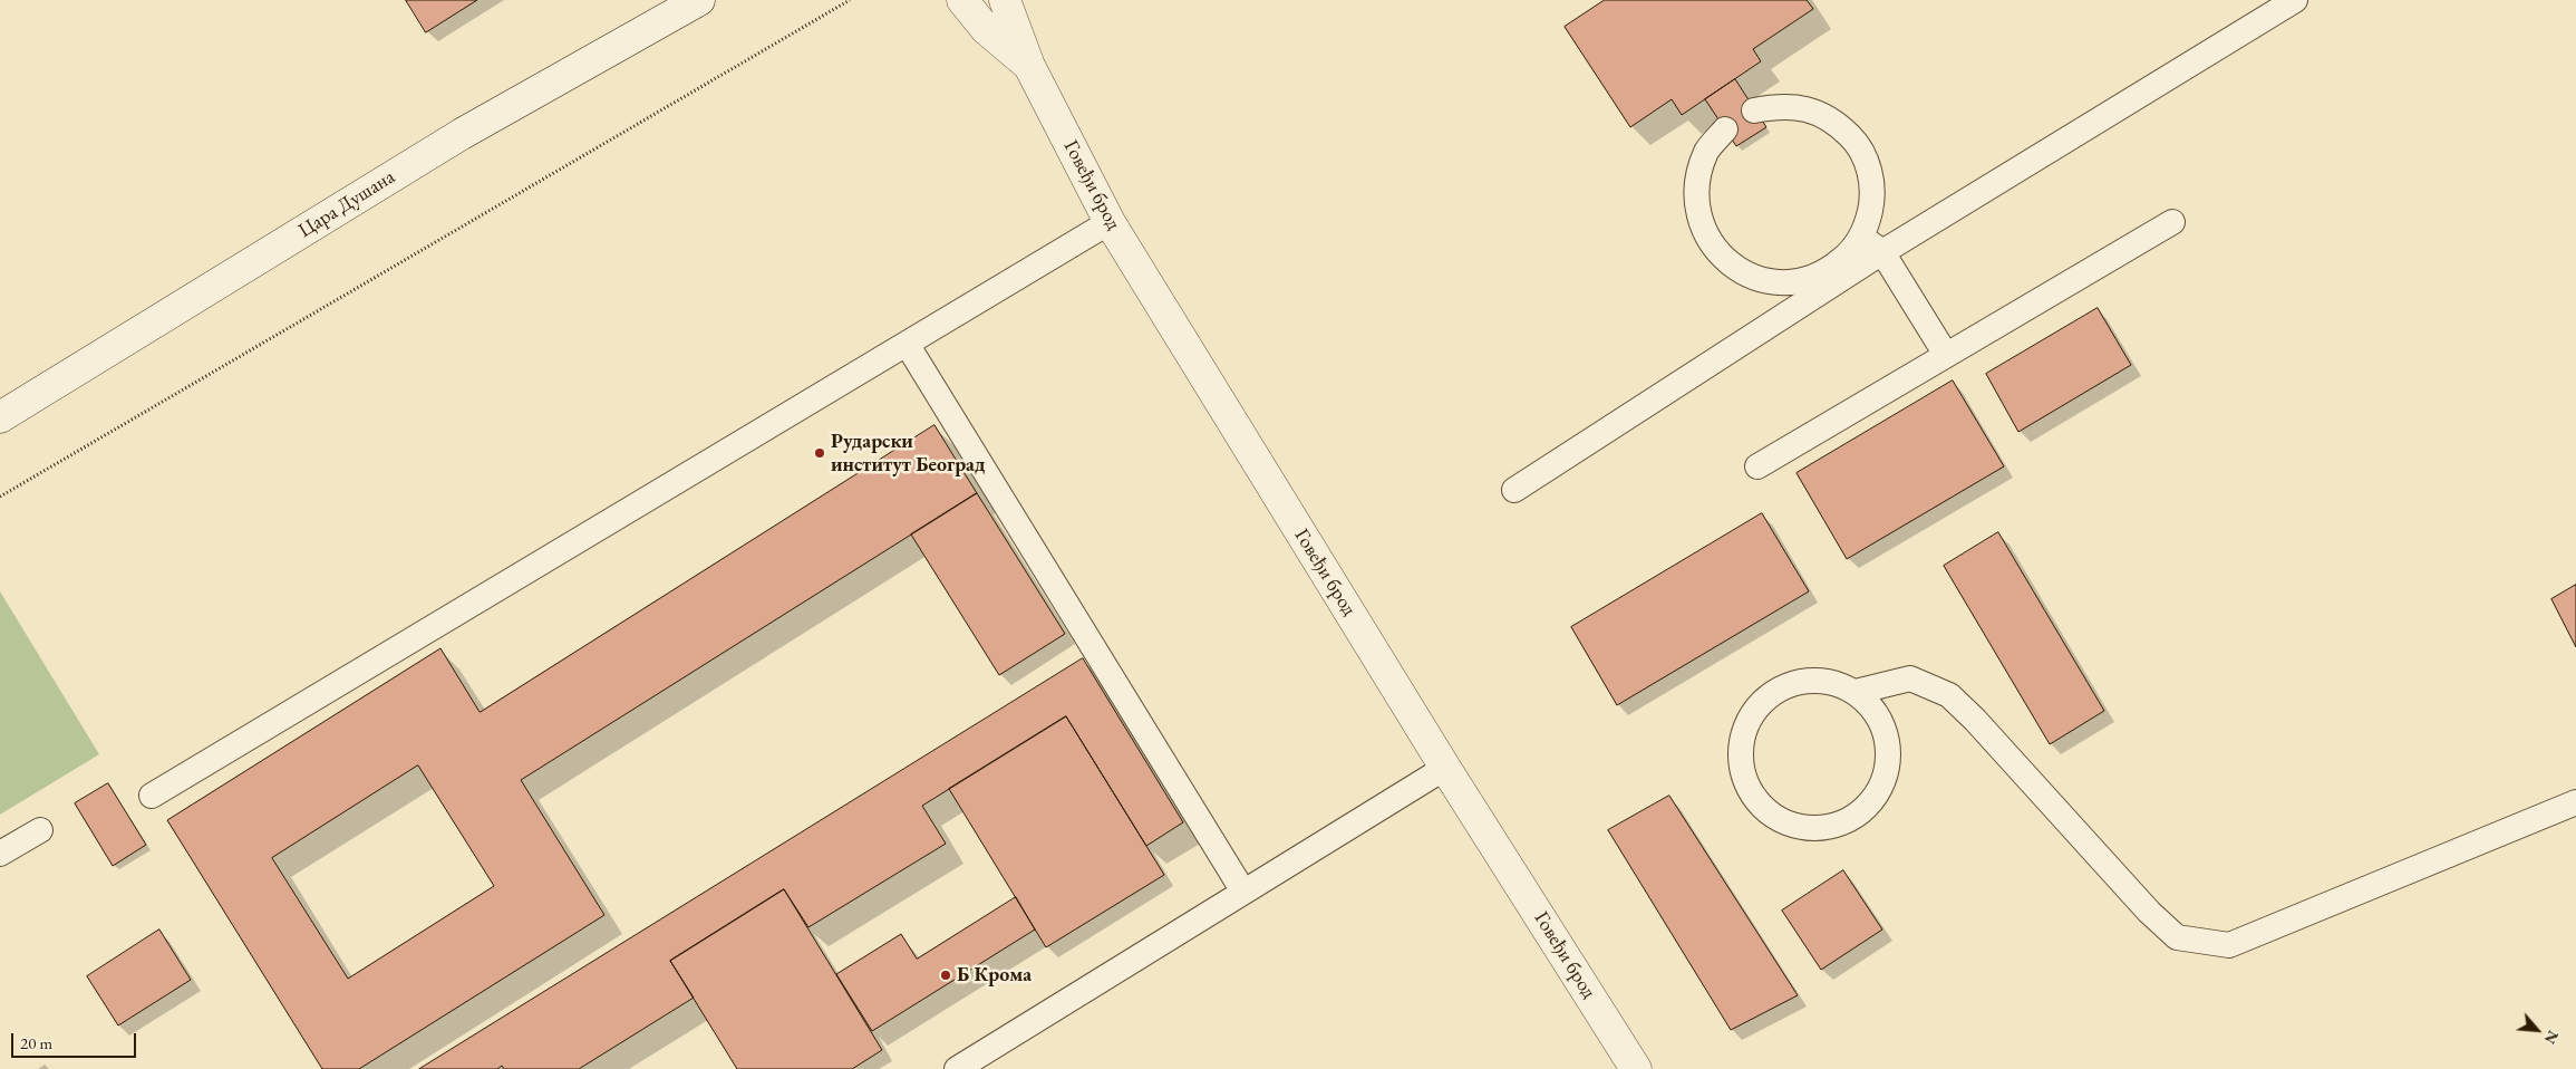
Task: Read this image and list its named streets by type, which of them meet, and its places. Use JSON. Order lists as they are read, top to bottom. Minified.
{"streets":{"street":["Говеђи брод","Цара Душана"]},"places":["Рударски институт Београд","Б Крома"],"scale_bar":"20 m","north":"bottom right"}
